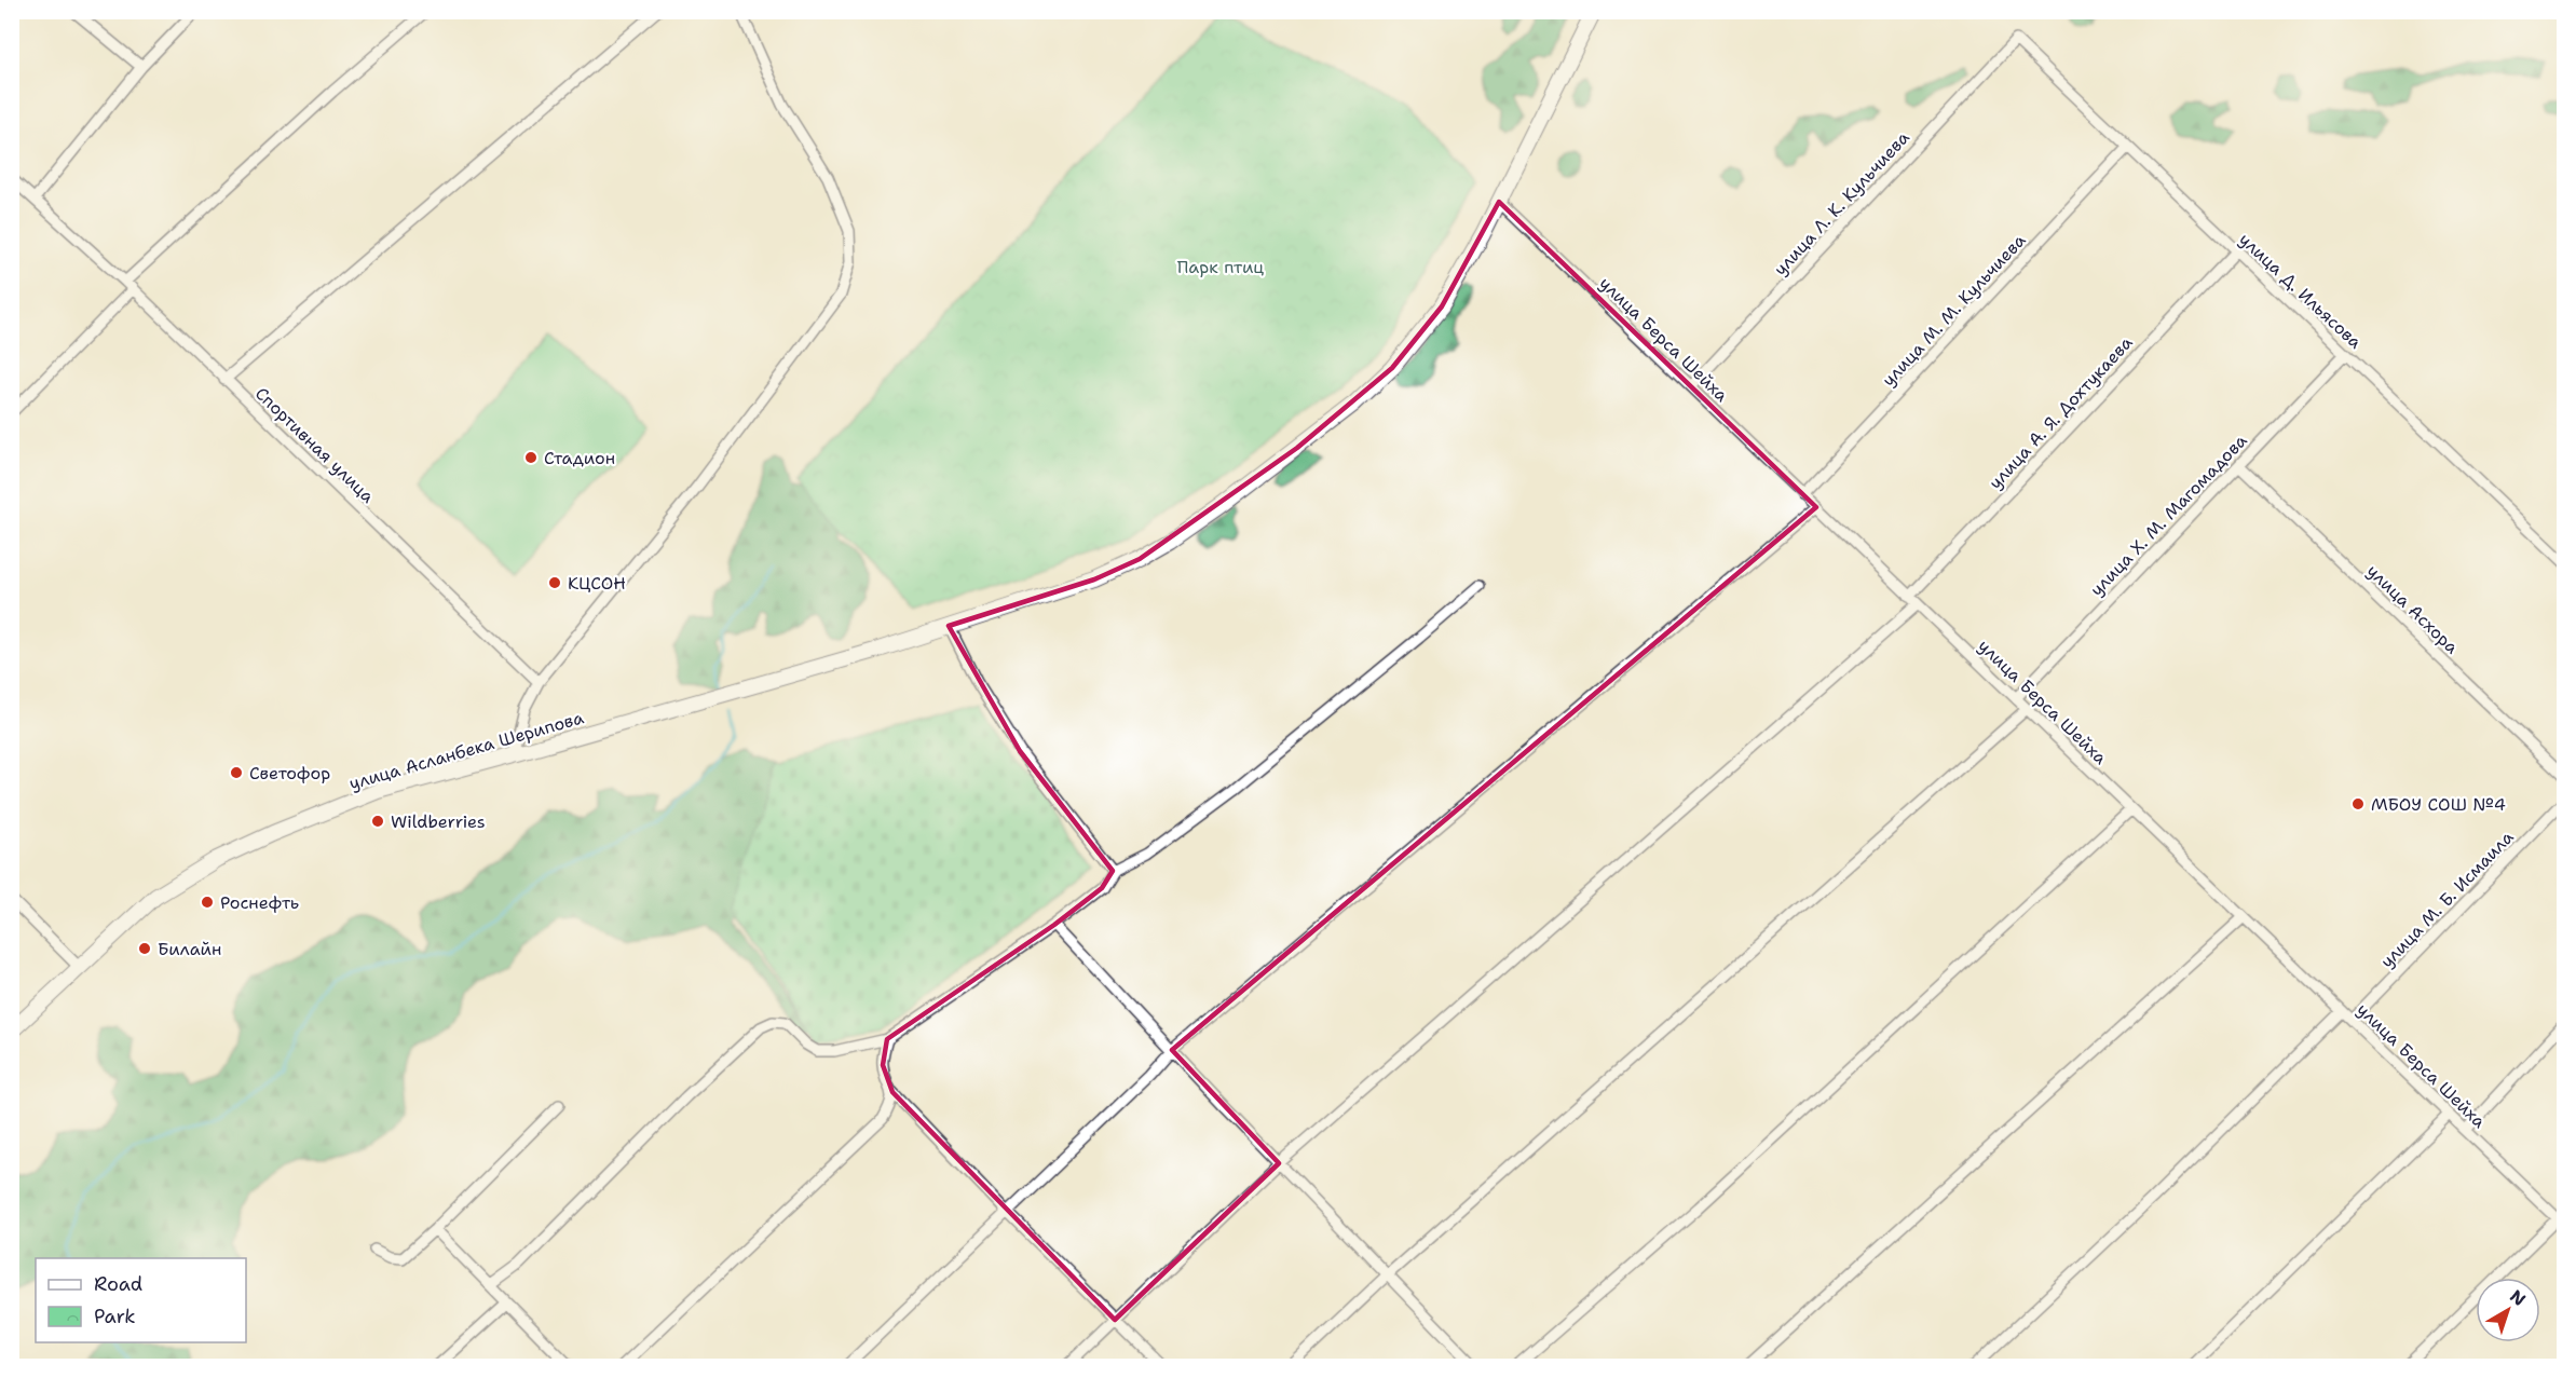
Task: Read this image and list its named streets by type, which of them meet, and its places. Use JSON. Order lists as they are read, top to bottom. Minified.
{"streets":{"main road":["улица Асланбека Шерипова"],"street":["улица Л. К. Кульчиева","улица Д. Ильясова","улица М. М. Кульчиева","улица Берса Шейха","улица А. Я. Дохтукаева","Спортивная улица","улица Х. М. Магомадова","улица Асхора","улица М. Б. Исмаила"]},"crossings":[["улица Л. К. Кульчиева","улица Д. Ильясова"],["улица Л. К. Кульчиева","улица Берса Шейха"],["улица Д. Ильясова","улица М. М. Кульчиева"],["улица Д. Ильясова","улица А. Я. Дохтукаева"],["улица Д. Ильясова","улица Х. М. Магомадова"],["улица М. М. Кульчиева","улица Берса Шейха"],["улица Берса Шейха","улица А. Я. Дохтукаева"],["улица Берса Шейха","улица Х. М. Магомадова"],["улица Берса Шейха","улица Асланбека Шерипова"],["улица Берса Шейха","улица М. Б. Исмаила"],["улица Х. М. Магомадова","улица Асхора"]],"parks":["Парк птиц"],"places":["Стадион","КЦСОН","Светофор","МБОУ СОШ №4","Wildberries","Роснефть","Билайн"],"legend":["Road","Park"],"north":"top right"}
